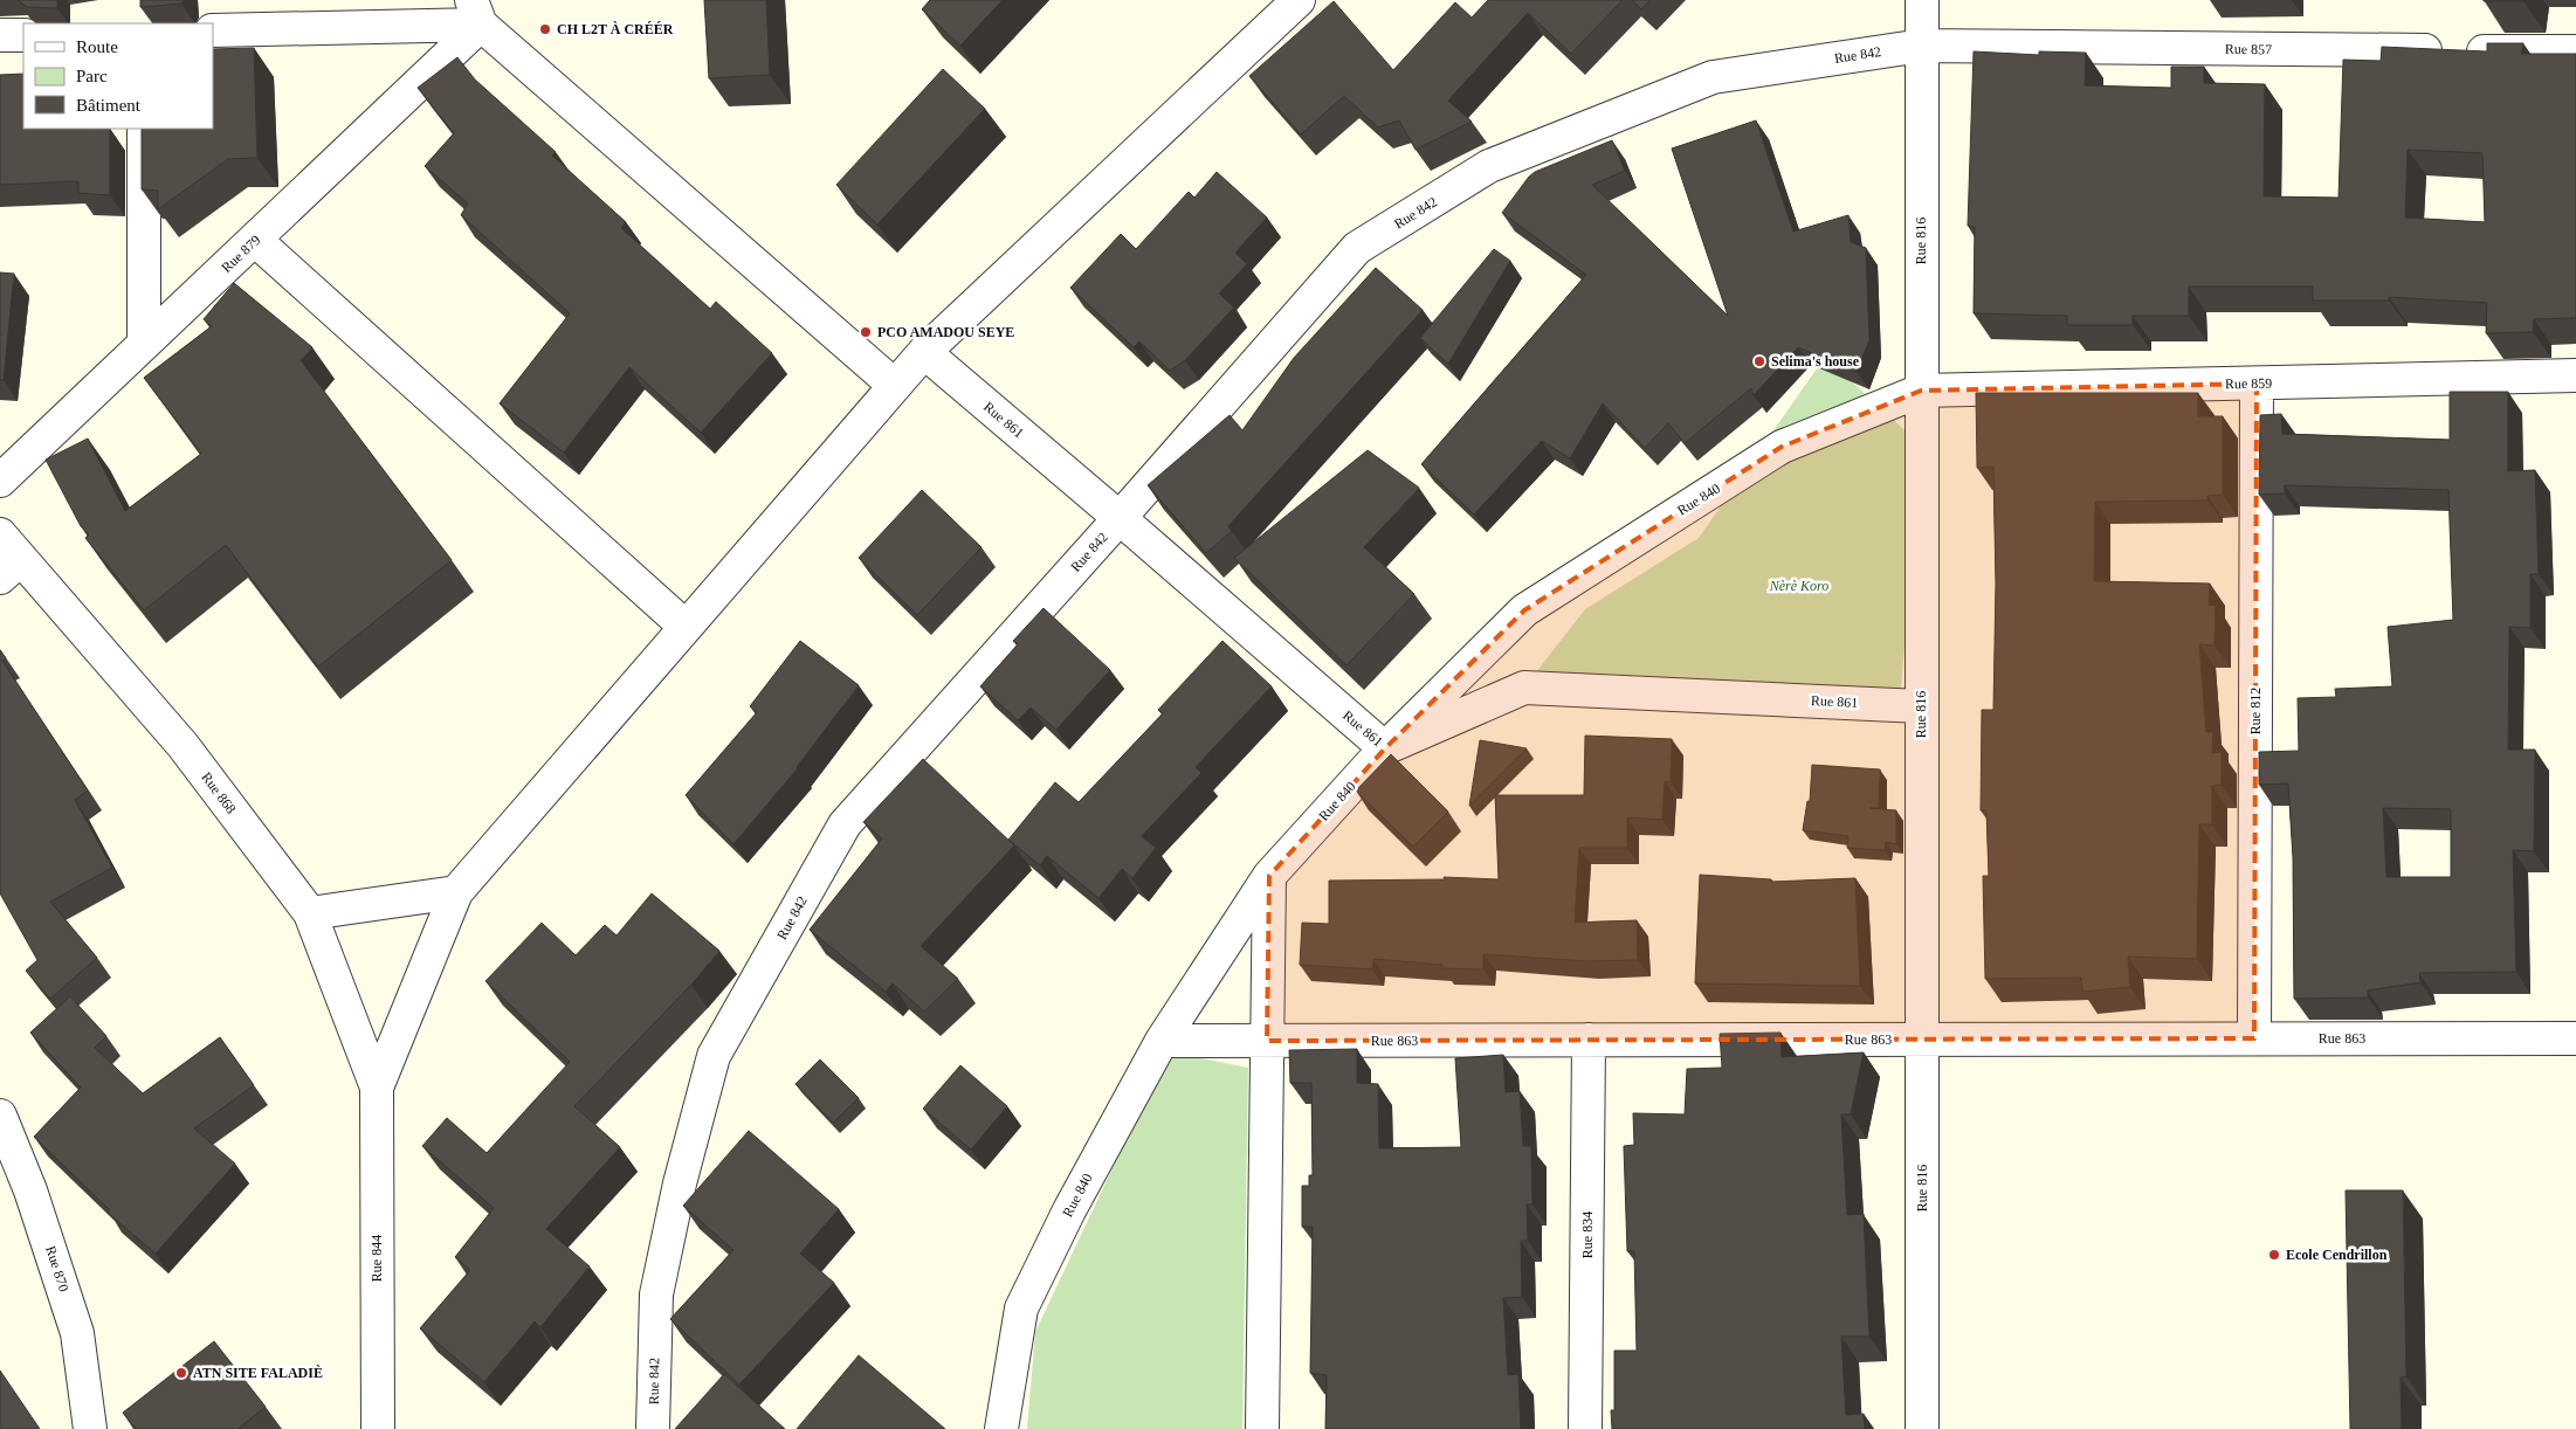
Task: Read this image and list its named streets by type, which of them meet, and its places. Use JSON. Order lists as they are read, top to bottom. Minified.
{"streets":{"street":["Rue 857","Rue 842","Rue 816","Rue 879","Rue 859","Rue 861","Rue 840","Rue 812","Rue 868","Rue 863","Rue 834","Rue 844","Rue 870"]},"crossings":[["Rue 857","Rue 842"],["Rue 857","Rue 816"],["Rue 842","Rue 816"],["Rue 842","Rue 861"],["Rue 816","Rue 859"],["Rue 816","Rue 861"],["Rue 816","Rue 840"],["Rue 816","Rue 863"],["Rue 859","Rue 840"],["Rue 859","Rue 812"],["Rue 861","Rue 840"],["Rue 840","Rue 863"],["Rue 812","Rue 863"],["Rue 868","Rue 844"],["Rue 863","Rue 834"]],"parks":["Nèrè Koro"],"places":["CH L2T À CRÉÉR","PCO AMADOU SEYE","Selima's house","Ecole Cendrillon","ATN SITE FALADIÈ"],"legend":["Route","Parc","Bâtiment"]}
